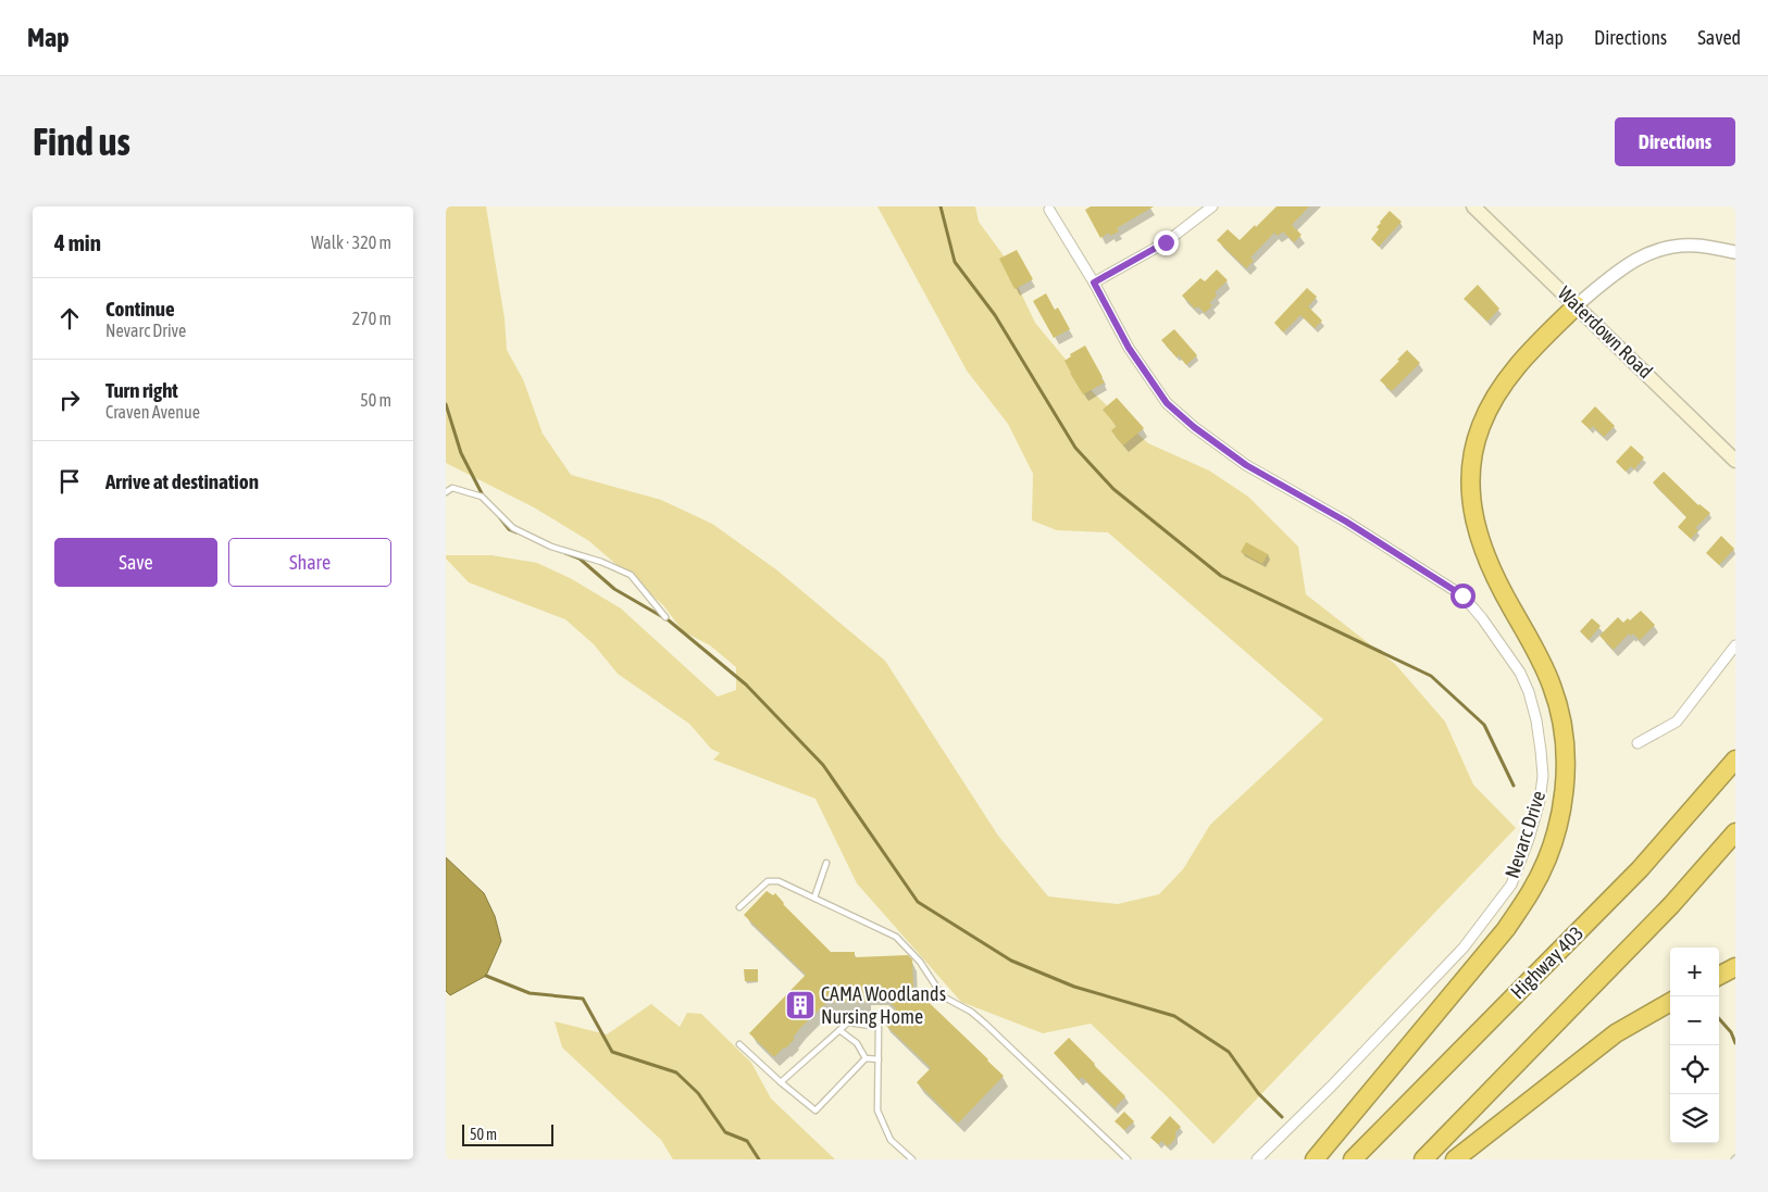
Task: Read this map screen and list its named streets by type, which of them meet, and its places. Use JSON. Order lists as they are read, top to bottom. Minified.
{"streets":{"highway":["Highway 403"],"main road":["Waterdown Road"],"street":["Nevarc Drive"]},"places":{"building":["CAMA Woodlands Nursing Home"]},"scale_bar":"50 m","page":{"header":"Map","nav":["Map","Directions","Saved"],"buttons":["Directions",["Save","Share"]],"title":"Find us","heading":["4 min","Walk · 320 m"],"list":[["Continue","Nevarc Drive","270 m"],["Turn right","Craven Avenue","50 m"],"Arrive at destination"],"map_buttons":["+","−"],"scale":"50 m"}}
